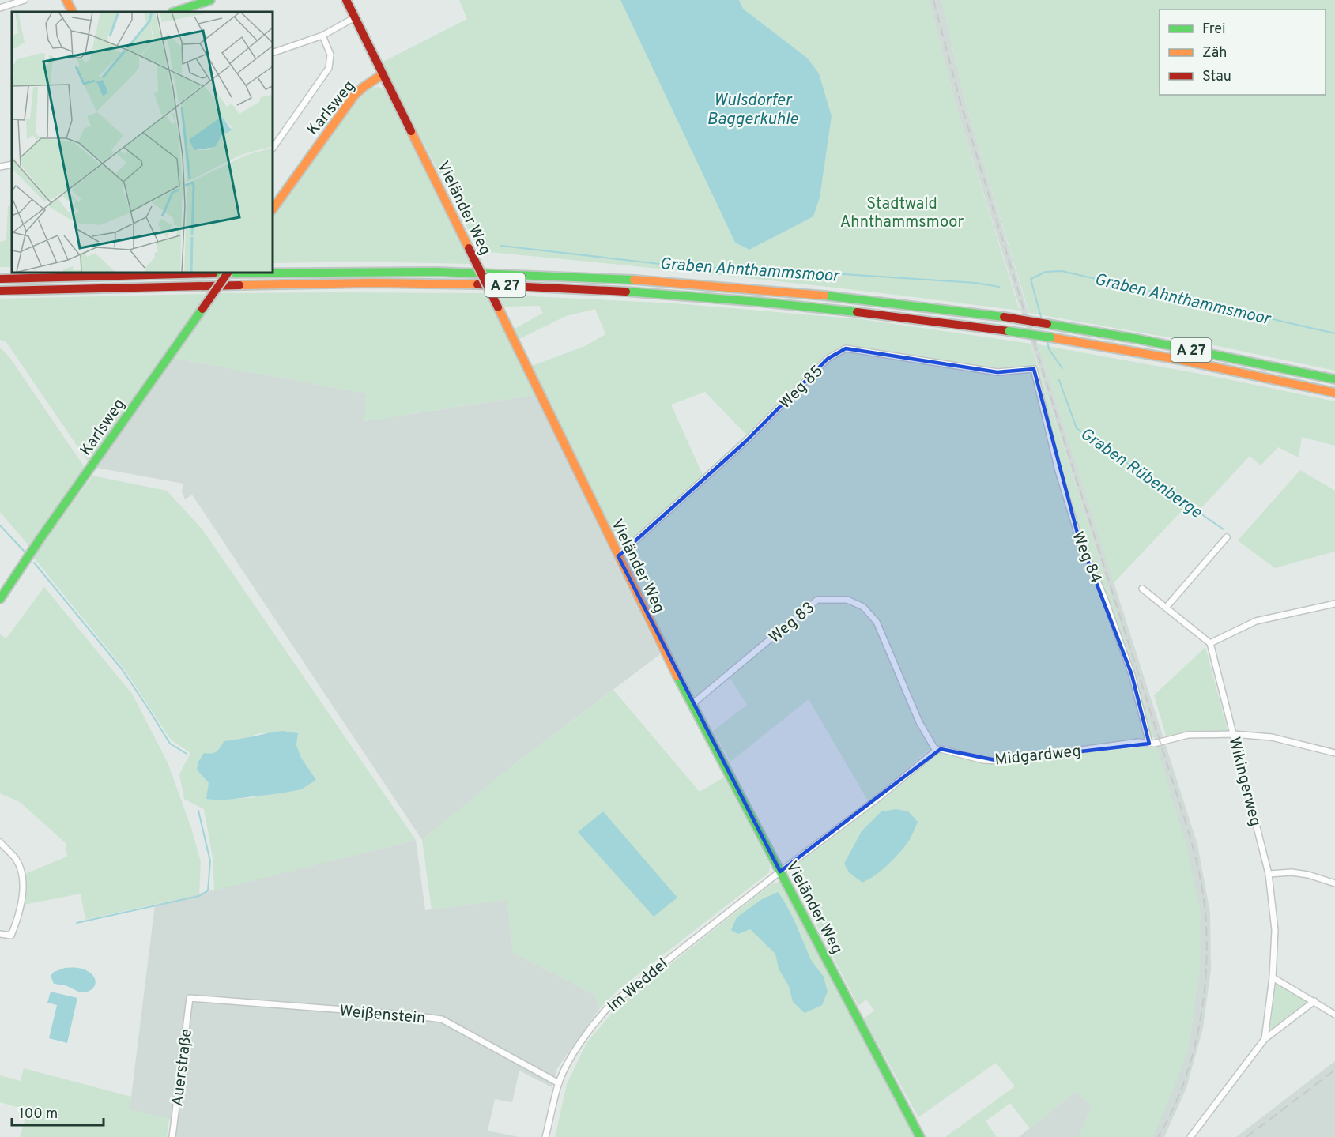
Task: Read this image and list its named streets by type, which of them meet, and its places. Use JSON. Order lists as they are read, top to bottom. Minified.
{"streets":{"main road":["Karlsweg","Vieländer Weg","A 27"],"street":["Weg 85","Weg 84","Weg 83","Midgardweg","Wikingerweg","Im Weddel","Weißenstein","Auerstraße"]},"crossings":[["Karlsweg","Vieländer Weg"],["Vieländer Weg","Weg 85"],["Vieländer Weg","Weg 83"],["Vieländer Weg","Im Weddel"],["Weg 85","Weg 84"],["Weg 84","Midgardweg"],["Weg 83","Midgardweg"],["Midgardweg","Wikingerweg"],["Im Weddel","Weißenstein"],["Weißenstein","Auerstraße"]],"water":["Wulsdorfer Baggerkuhle","Graben Ahnthammsmoor","Graben Rübenberge"],"parks":["Stadtwald Ahnthammsmoor"],"legend":["Frei","Zäh","Stau"],"scale_bar":"100 m"}
